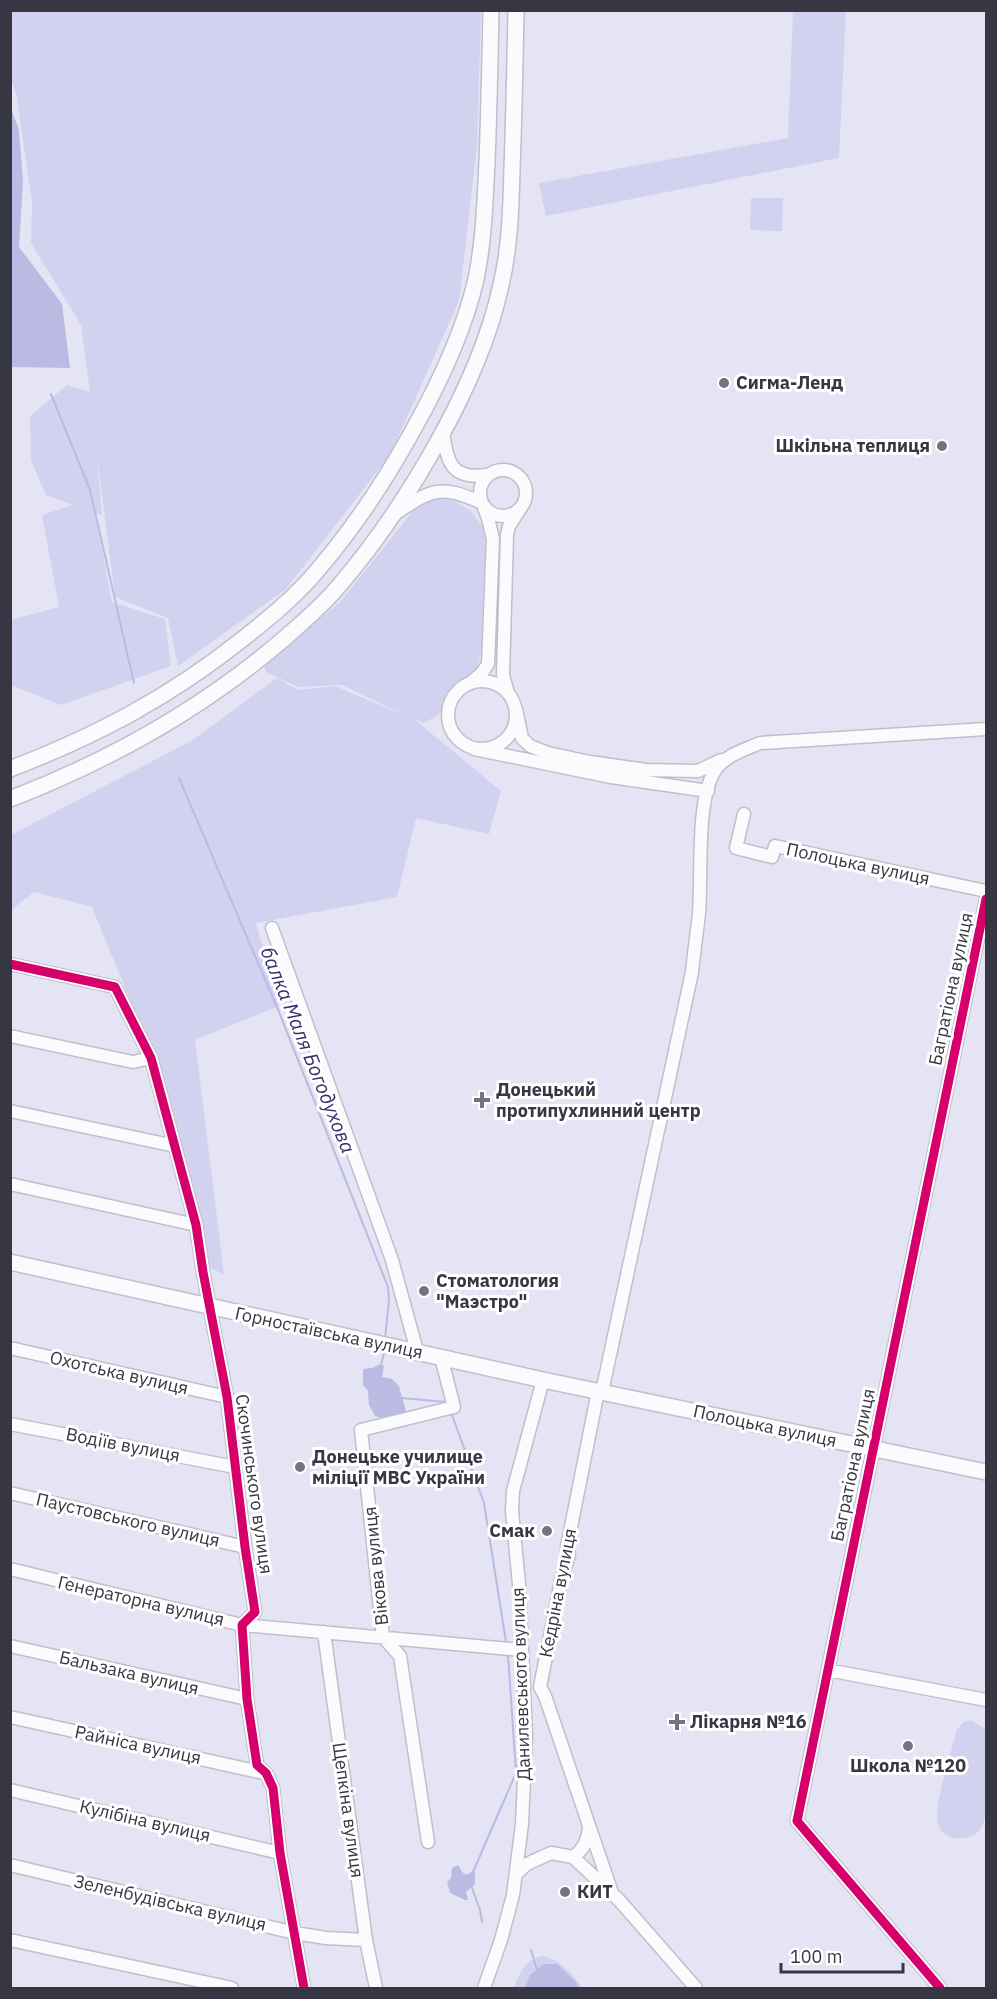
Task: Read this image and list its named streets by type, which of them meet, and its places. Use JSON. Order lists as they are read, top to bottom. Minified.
{"streets":{"main road":["Полоцька вулиця","Горностаївська вулиця"],"street":["Багратіона вулиця","Охотська вулиця","Водіїв вулиця","Скочинського вулиця","Паустовського вулиця","Вікова вулиця","Кедріна вулиця","Генераторна вулиця","Бальзака вулиця","Данилевського вулиця","Райніса вулиця","Щепкіна вулиця","Кулібіна вулиця","Зеленбудівська вулиця"]},"crossings":[["Полоцька вулиця","Багратіона вулиця"],["Полоцька вулиця","Горностаївська вулиця"],["Полоцька вулиця","Кедріна вулиця"],["Полоцька вулиця","Данилевського вулиця"],["Горностаївська вулиця","Скочинського вулиця"],["Горностаївська вулиця","Вікова вулиця"],["Горностаївська вулиця","Данилевського вулиця"],["Охотська вулиця","Скочинського вулиця"],["Водіїв вулиця","Скочинського вулиця"],["Скочинського вулиця","Паустовського вулиця"],["Скочинського вулиця","Генераторна вулиця"],["Скочинського вулиця","Бальзака вулиця"],["Скочинського вулиця","Райніса вулиця"],["Скочинського вулиця","Кулібіна вулиця"],["Скочинського вулиця","Зеленбудівська вулиця"],["Вікова вулиця","Генераторна вулиця"],["Генераторна вулиця","Данилевського вулиця"],["Генераторна вулиця","Щепкіна вулиця"],["Щепкіна вулиця","Зеленбудівська вулиця"]],"water":["балка Маля Богодухова"],"places":{"other":["Сигма-Ленд","Шкільна теплиця","Стоматология \"Маэстро\"","Донецьке училище міліції МВС України","Смак","Школа №120","КИТ"],"health":["Донецький протипухлинний центр","Лікарня №16"]},"scale_bar":"100 m"}
